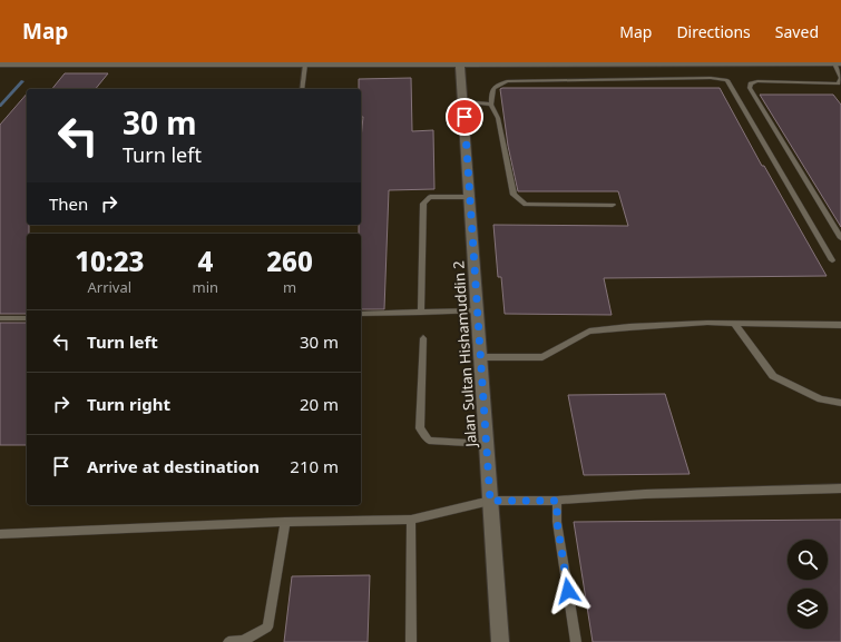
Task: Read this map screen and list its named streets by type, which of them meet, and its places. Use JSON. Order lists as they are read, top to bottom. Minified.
{"streets":{"street":["Jalan Sultan Hishamuddin 2"]},"page":{"header":"Map","nav":["Map","Directions","Saved"],"turn":["30 m","Turn left"],"then":"Then","eta":["10:23","Arrival","4","min","260","m"],"list":[{"name":"Turn left","value":"30 m"},{"name":"Turn right","value":"20 m"},{"name":"Arrive at destination","value":"210 m"}]}}
